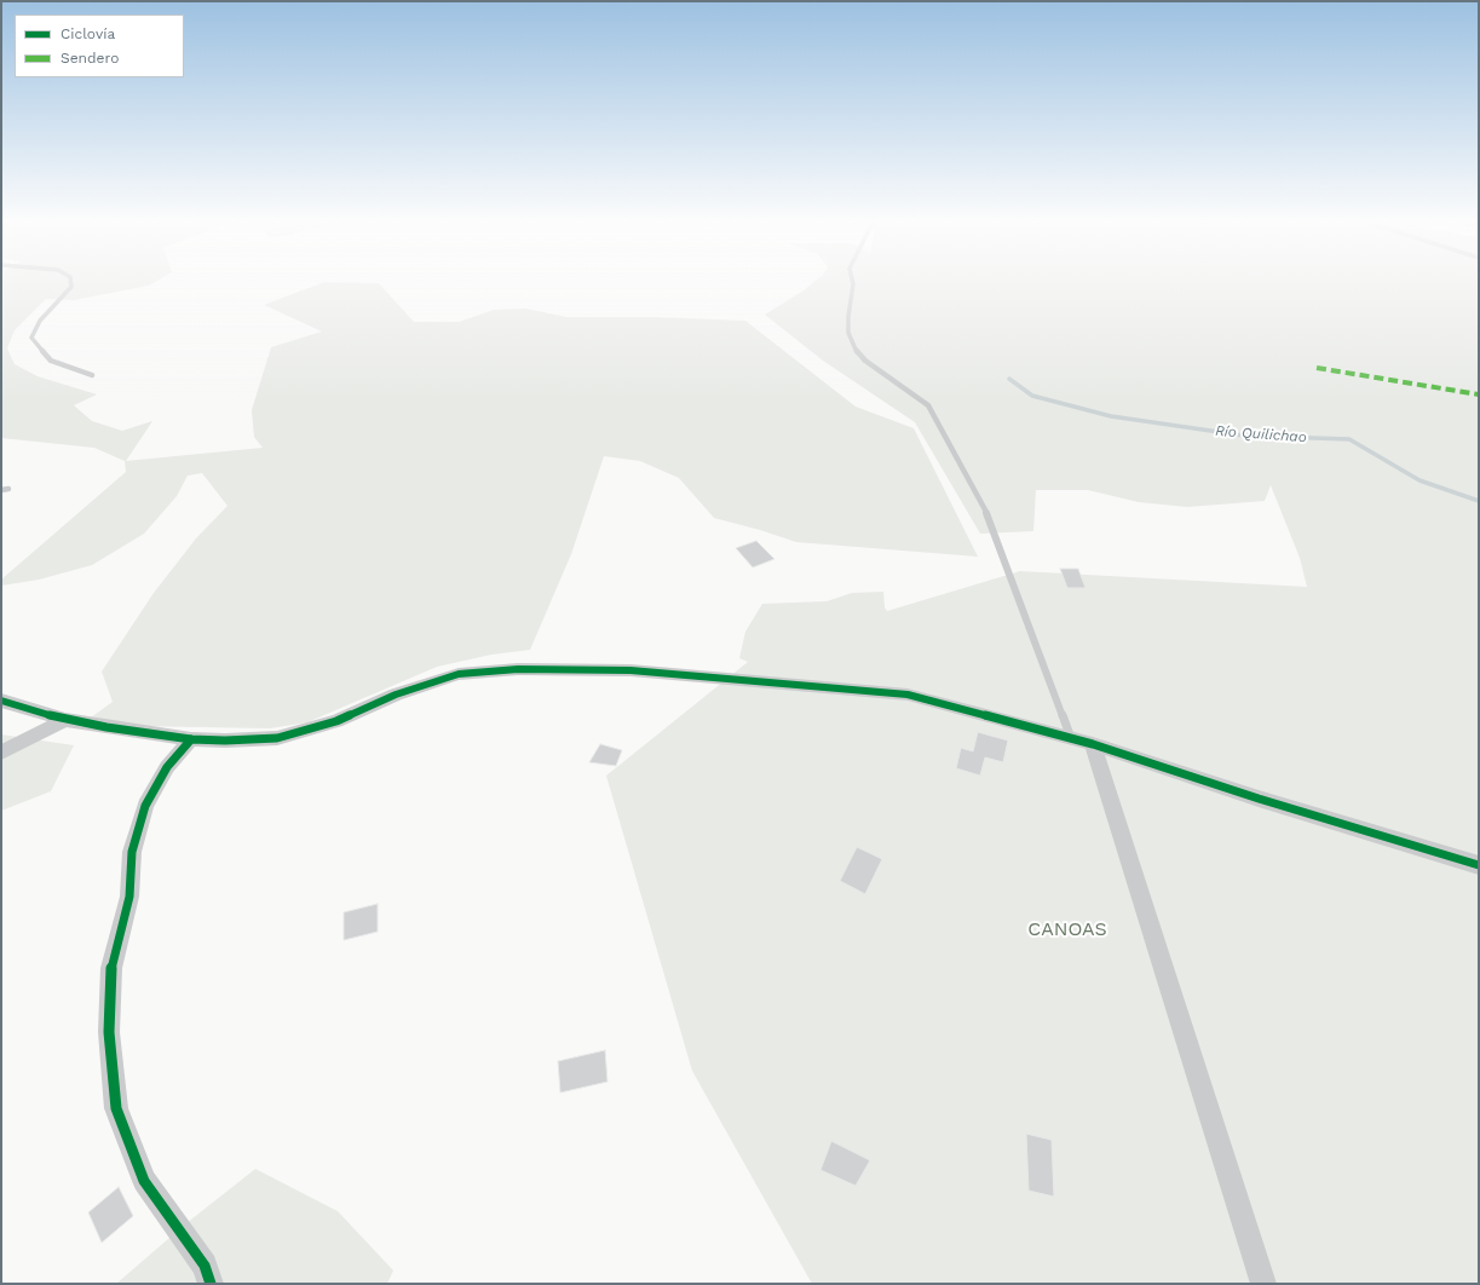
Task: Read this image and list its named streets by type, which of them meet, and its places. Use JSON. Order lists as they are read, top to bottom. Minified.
{"water":["Río Quilichao"],"parks":["CANOAS"],"legend":["Ciclovía","Sendero"]}
